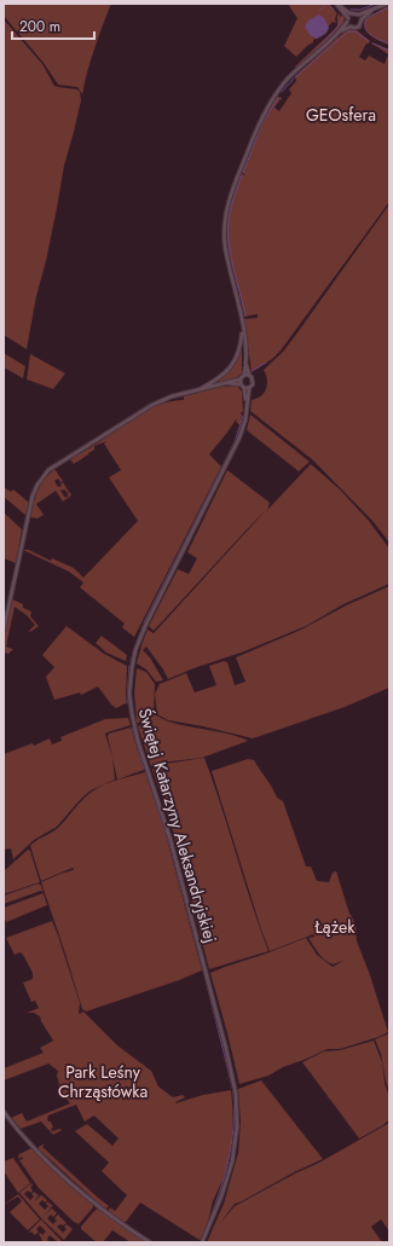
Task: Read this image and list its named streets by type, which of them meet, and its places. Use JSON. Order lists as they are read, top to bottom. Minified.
{"streets":{"street":["Świętej Katarzyny Aleksandryjskiej"]},"parks":["GEOsfera","Łążek","Park Leśny Chrząstówka"],"scale_bar":"200 m"}
